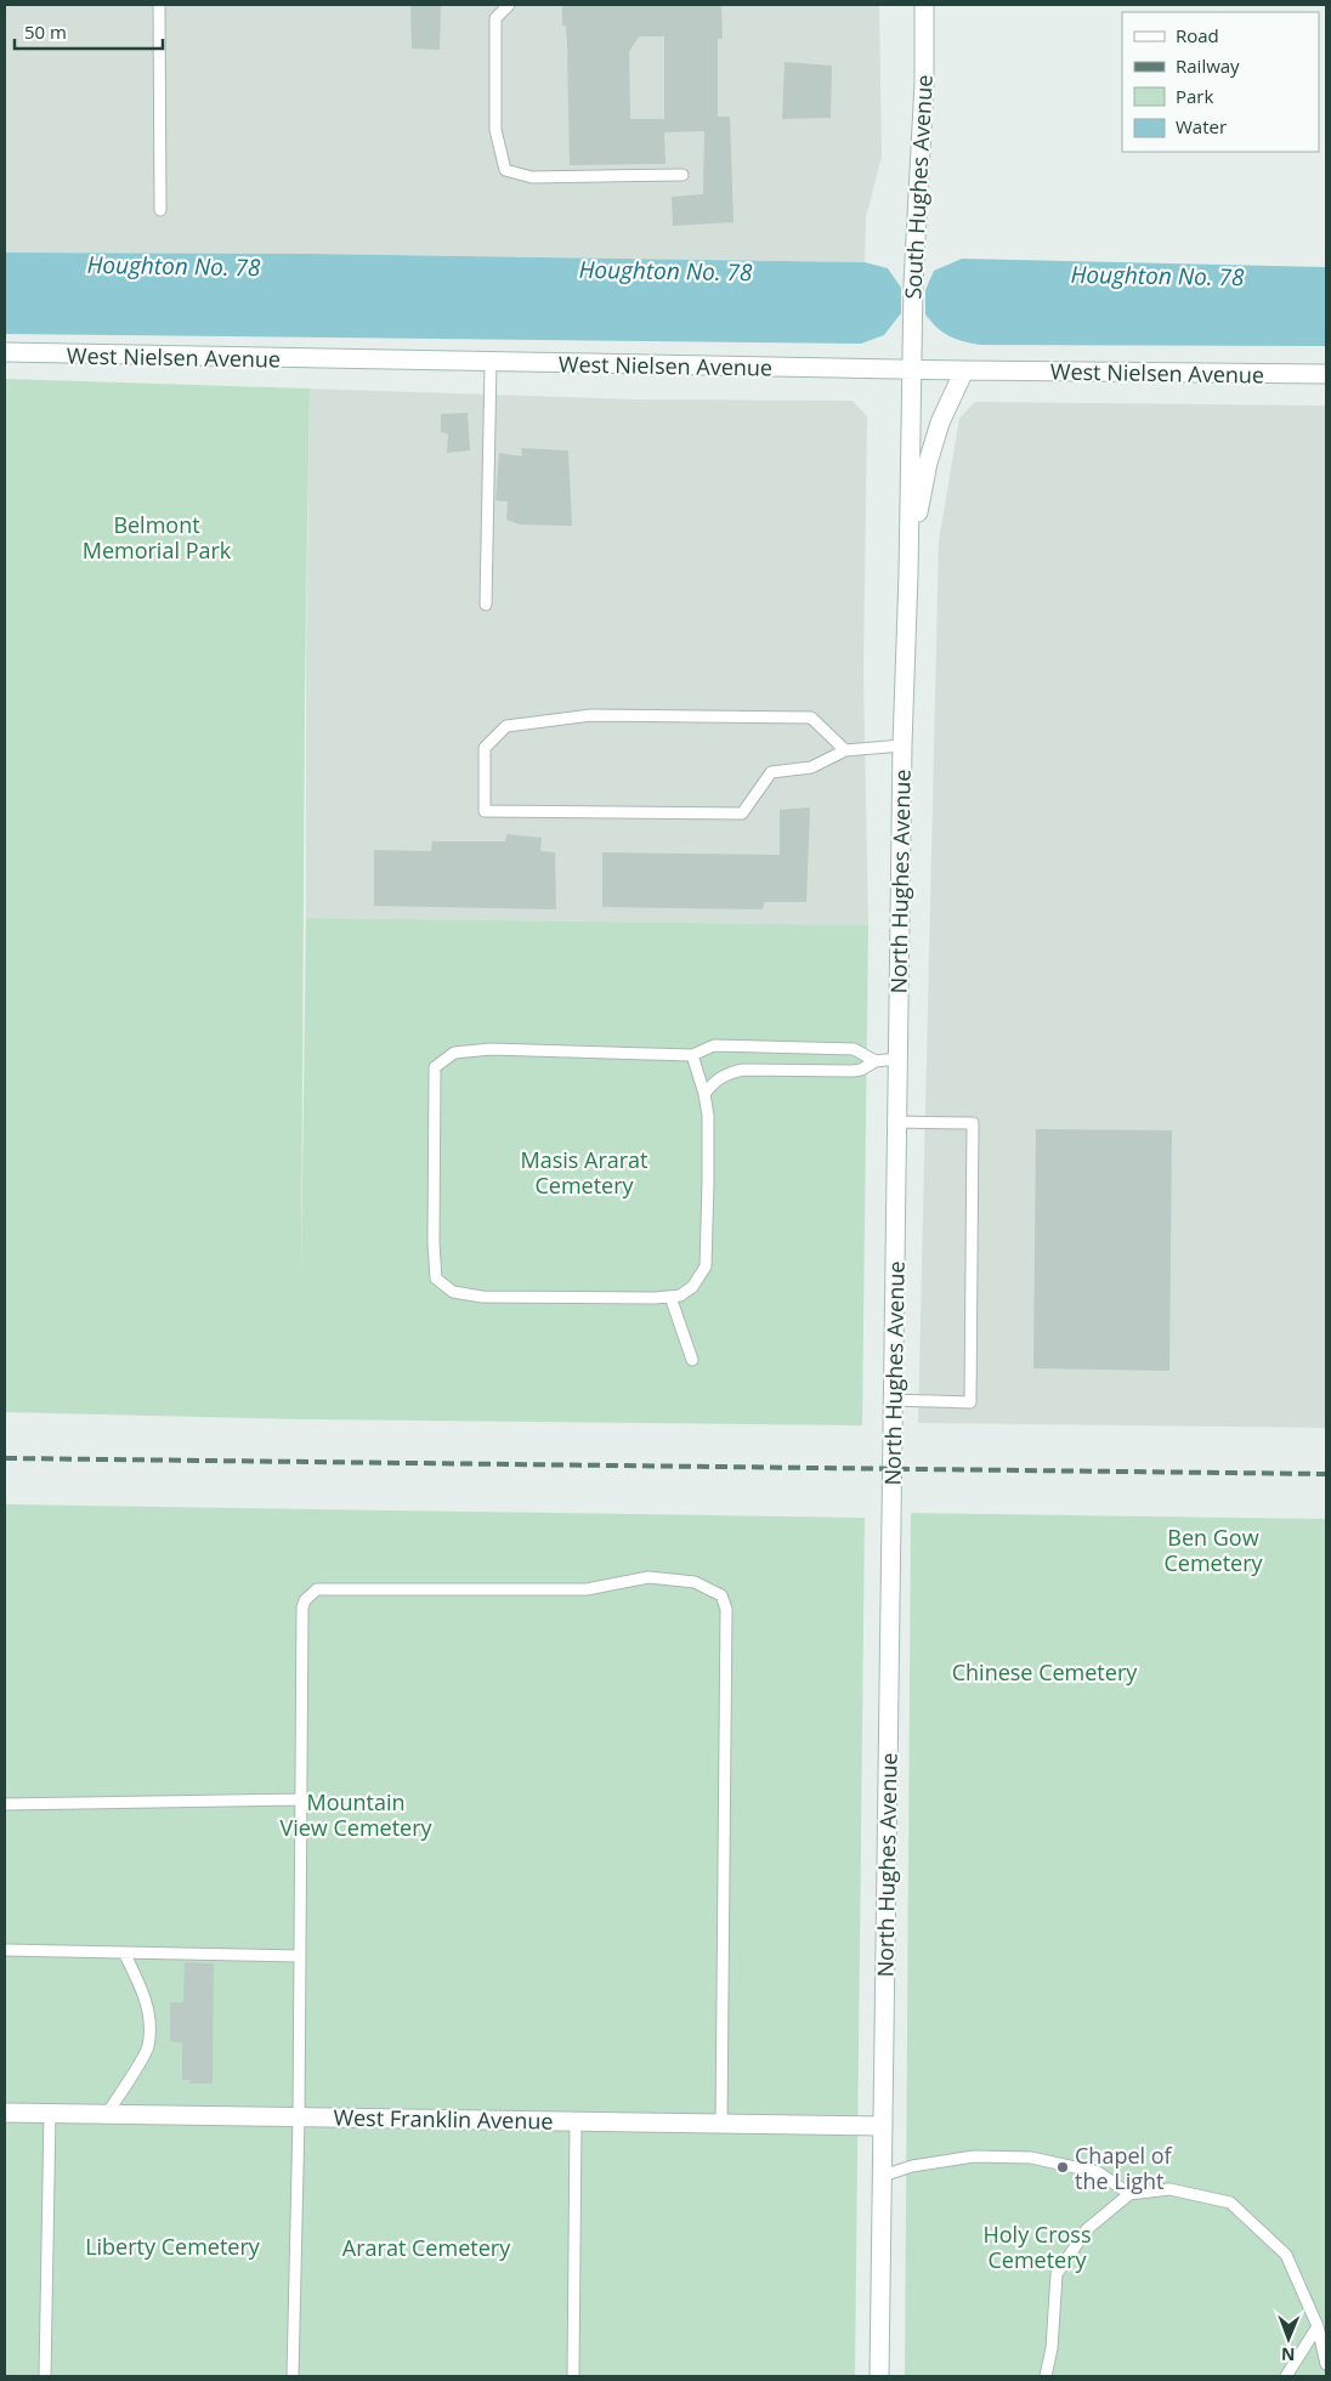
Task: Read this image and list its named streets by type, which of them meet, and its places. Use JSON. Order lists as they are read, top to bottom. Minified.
{"streets":{"street":["South Hughes Avenue","West Nielsen Avenue","North Hughes Avenue","West Franklin Avenue"]},"crossings":[["South Hughes Avenue","West Nielsen Avenue"],["South Hughes Avenue","North Hughes Avenue"],["West Nielsen Avenue","North Hughes Avenue"],["North Hughes Avenue","West Franklin Avenue"]],"water":["Houghton No. 78"],"parks":["Belmont Memorial Park","Masis Ararat Cemetery","Ben Gow Cemetery","Chinese Cemetery","Mountain View Cemetery","Holy Cross Cemetery","Liberty Cemetery","Ararat Cemetery"],"places":["Chapel of the Light"],"legend":["Road","Railway","Park","Water"],"scale_bar":"50 m","north":"bottom"}
